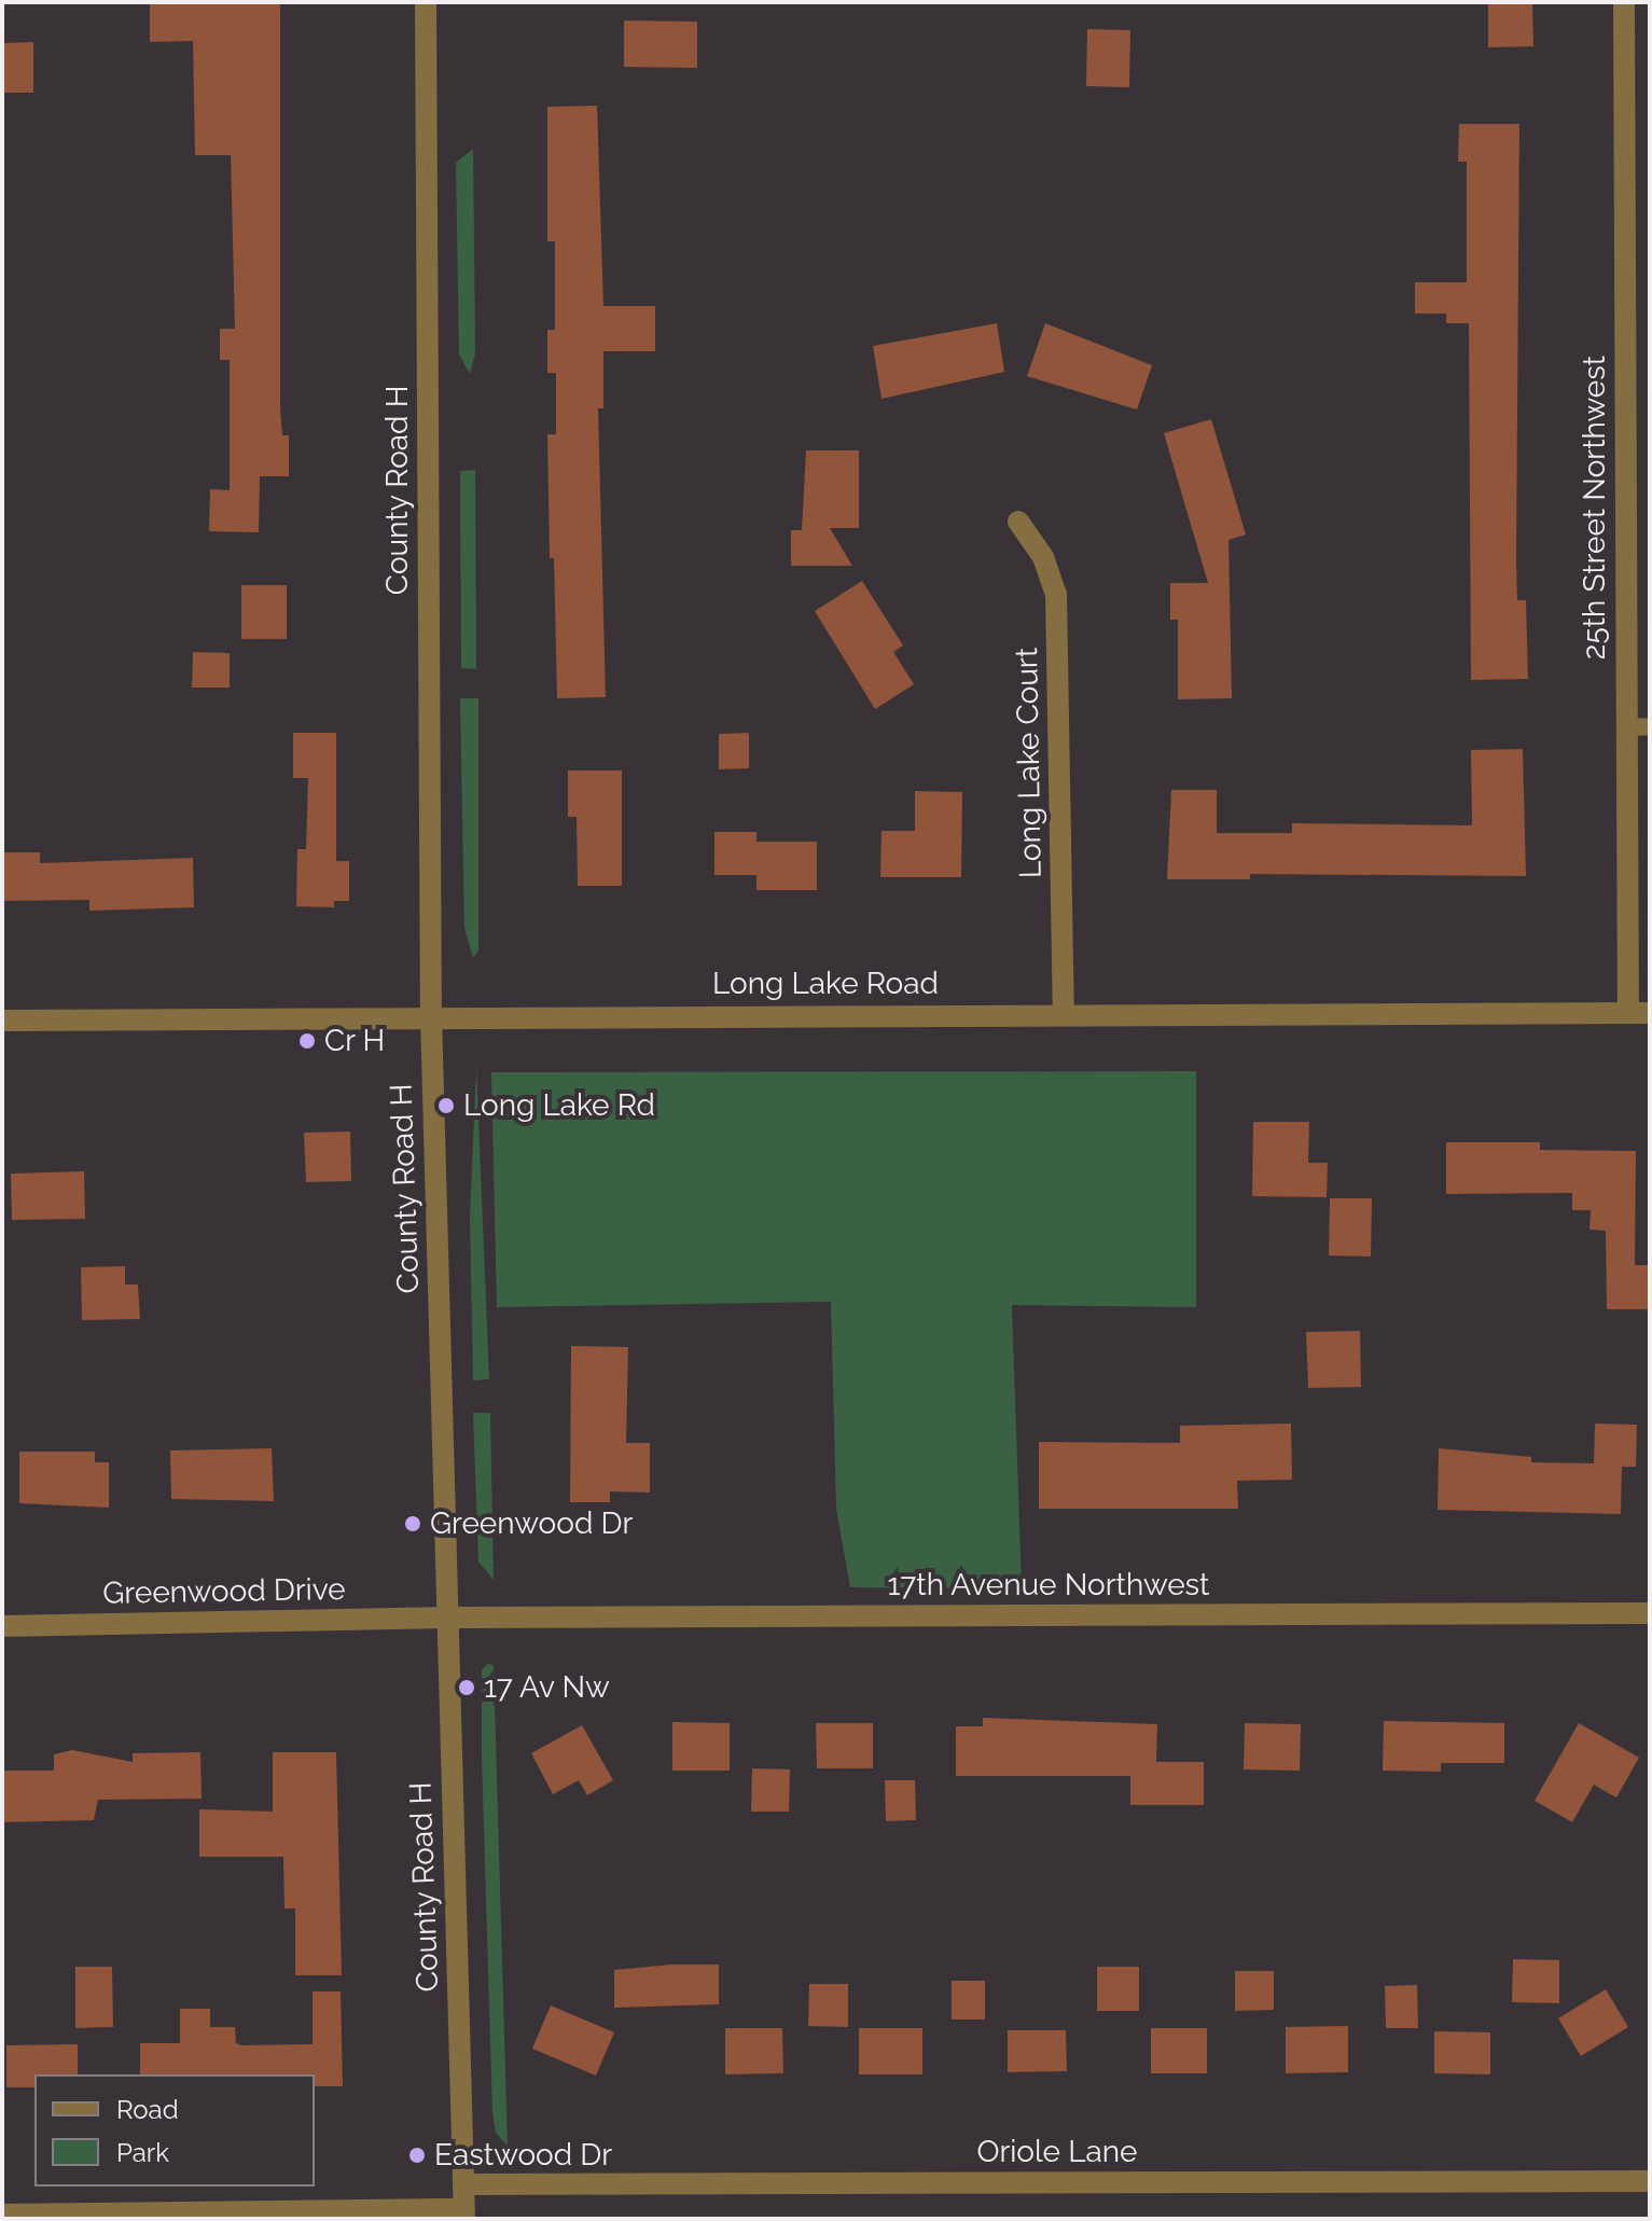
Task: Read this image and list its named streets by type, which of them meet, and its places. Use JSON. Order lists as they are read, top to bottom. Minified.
{"streets":{"street":["County Road H","25th Street Northwest","Long Lake Court","Long Lake Road","17th Avenue Northwest","Greenwood Drive","Oriole Lane"]},"crossings":[["County Road H","Long Lake Road"],["County Road H","17th Avenue Northwest"],["County Road H","Greenwood Drive"],["County Road H","Oriole Lane"],["25th Street Northwest","Long Lake Road"],["Long Lake Court","Long Lake Road"],["17th Avenue Northwest","Greenwood Drive"]],"places":["Cr H","Long Lake Rd","Greenwood Dr","17 Av Nw","Eastwood Dr"],"legend":["Road","Park"]}
